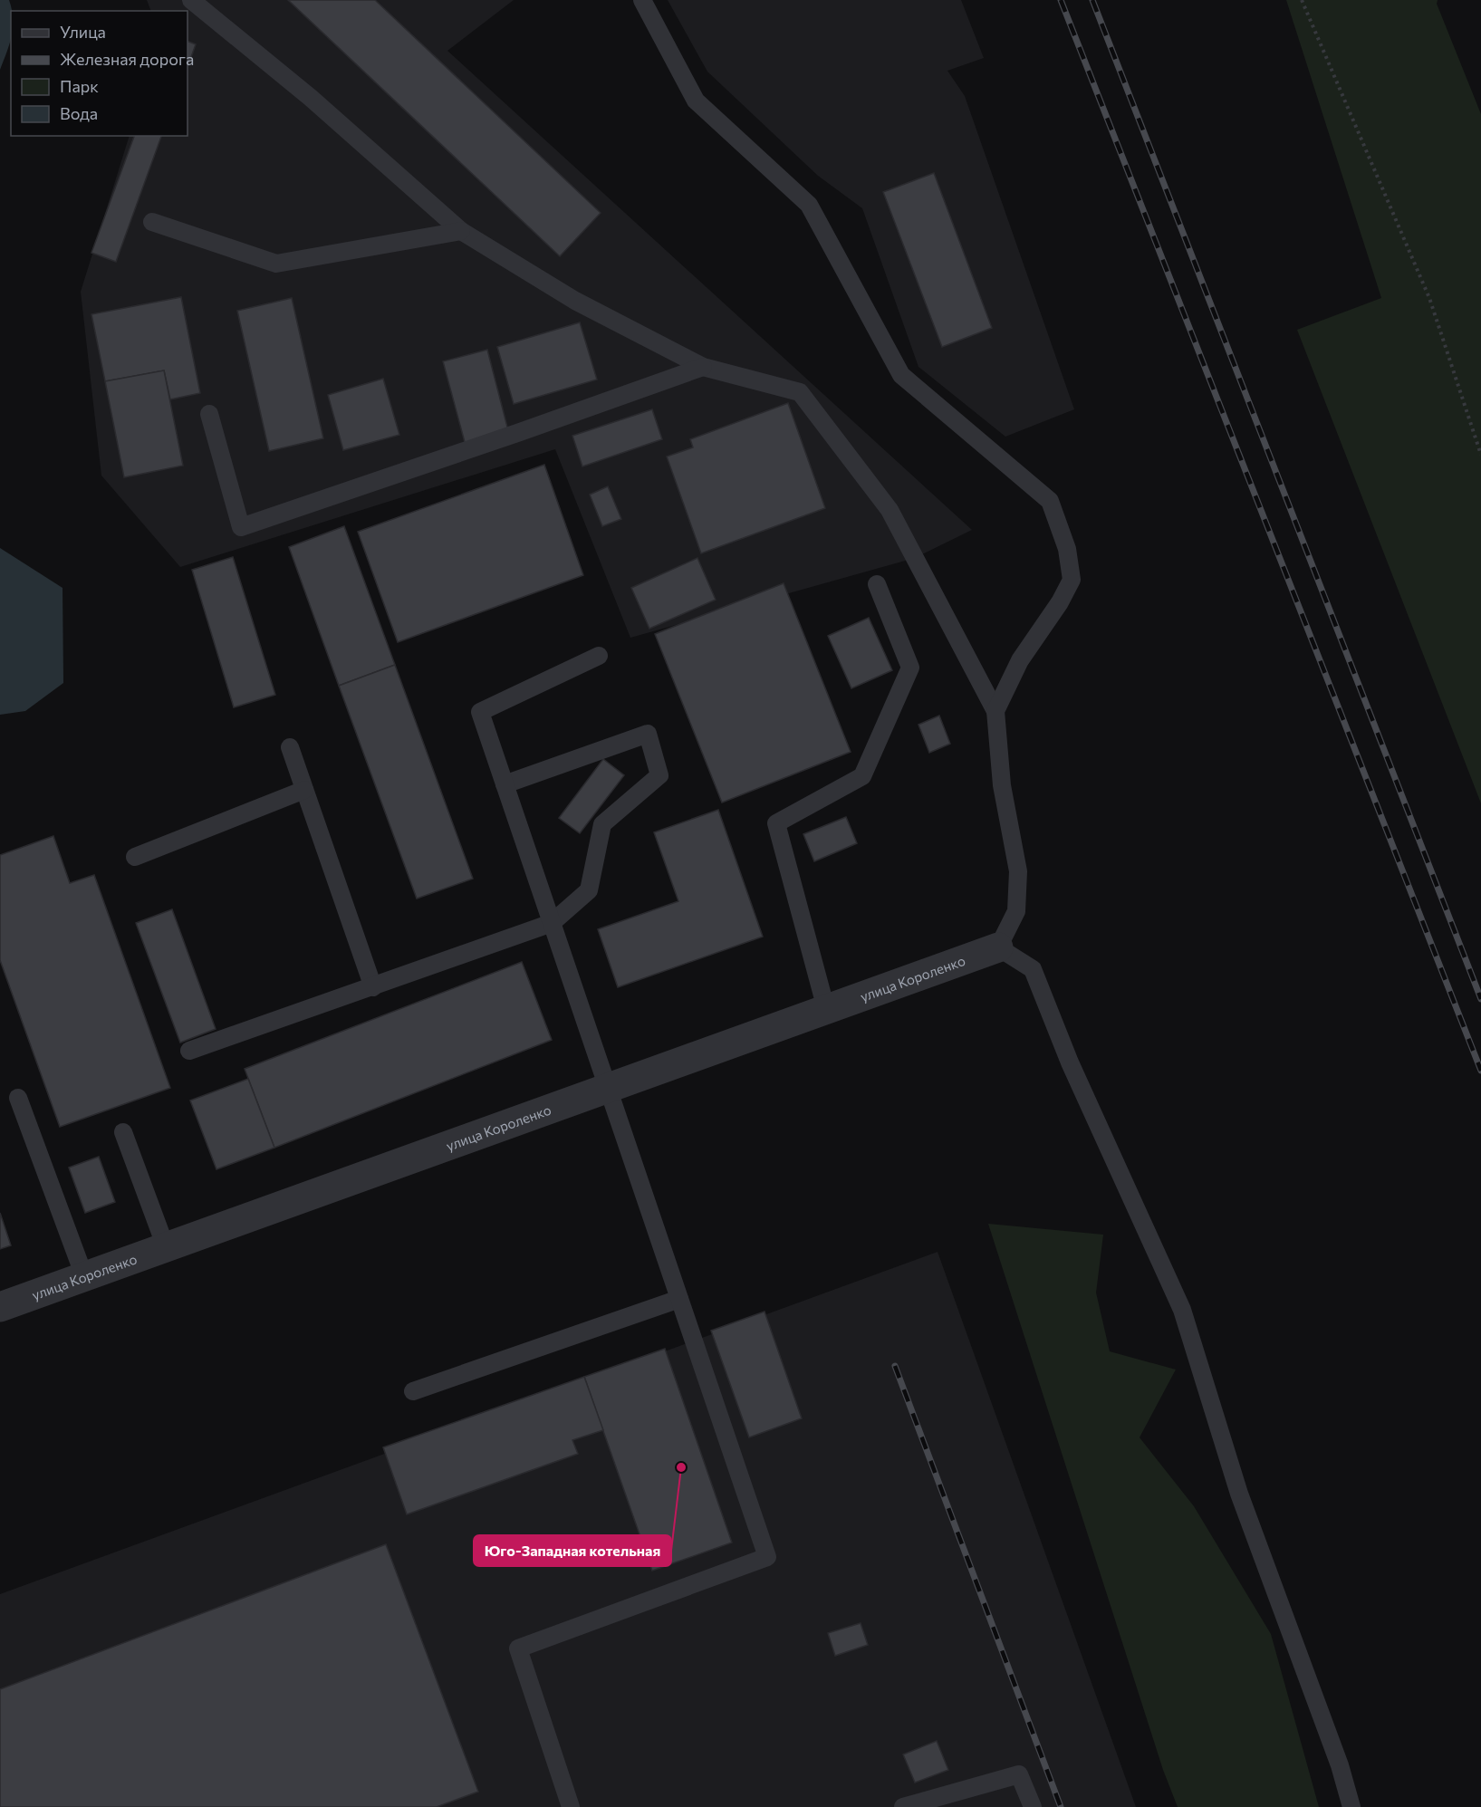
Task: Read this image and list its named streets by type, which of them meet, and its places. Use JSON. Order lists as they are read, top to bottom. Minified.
{"streets":{"street":["улица Короленко"]},"places":["Юго-Западная котельная"],"legend":["Улица","Железная дорога","Парк","Вода"]}
